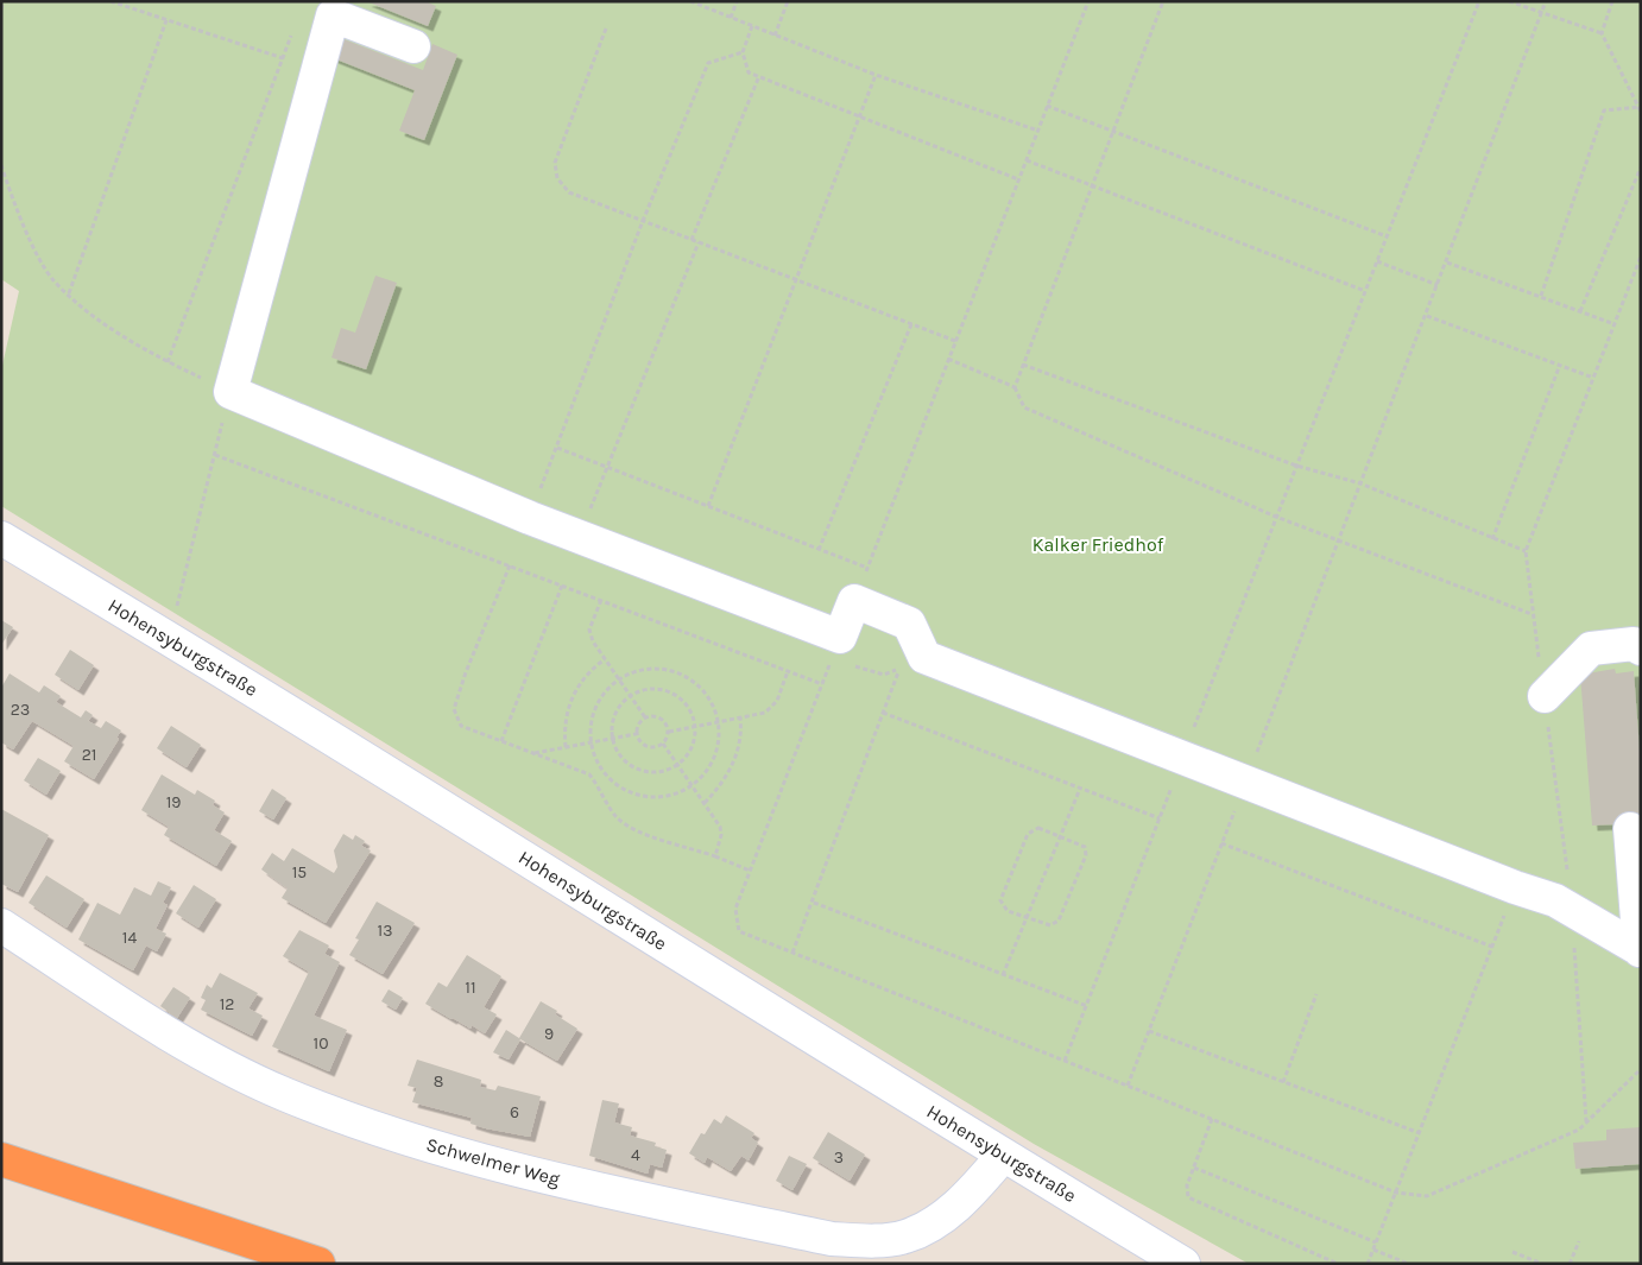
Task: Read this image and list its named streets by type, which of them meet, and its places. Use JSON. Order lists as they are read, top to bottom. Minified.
{"streets":{"street":["Hohensyburgstraße","Schwelmer Weg"]},"crossings":[["Hohensyburgstraße","Schwelmer Weg"]],"parks":["Kalker Friedhof"],"house_numbers":["23","21","19","15","13","14","11","12","9","10","8","6","4","3"]}
